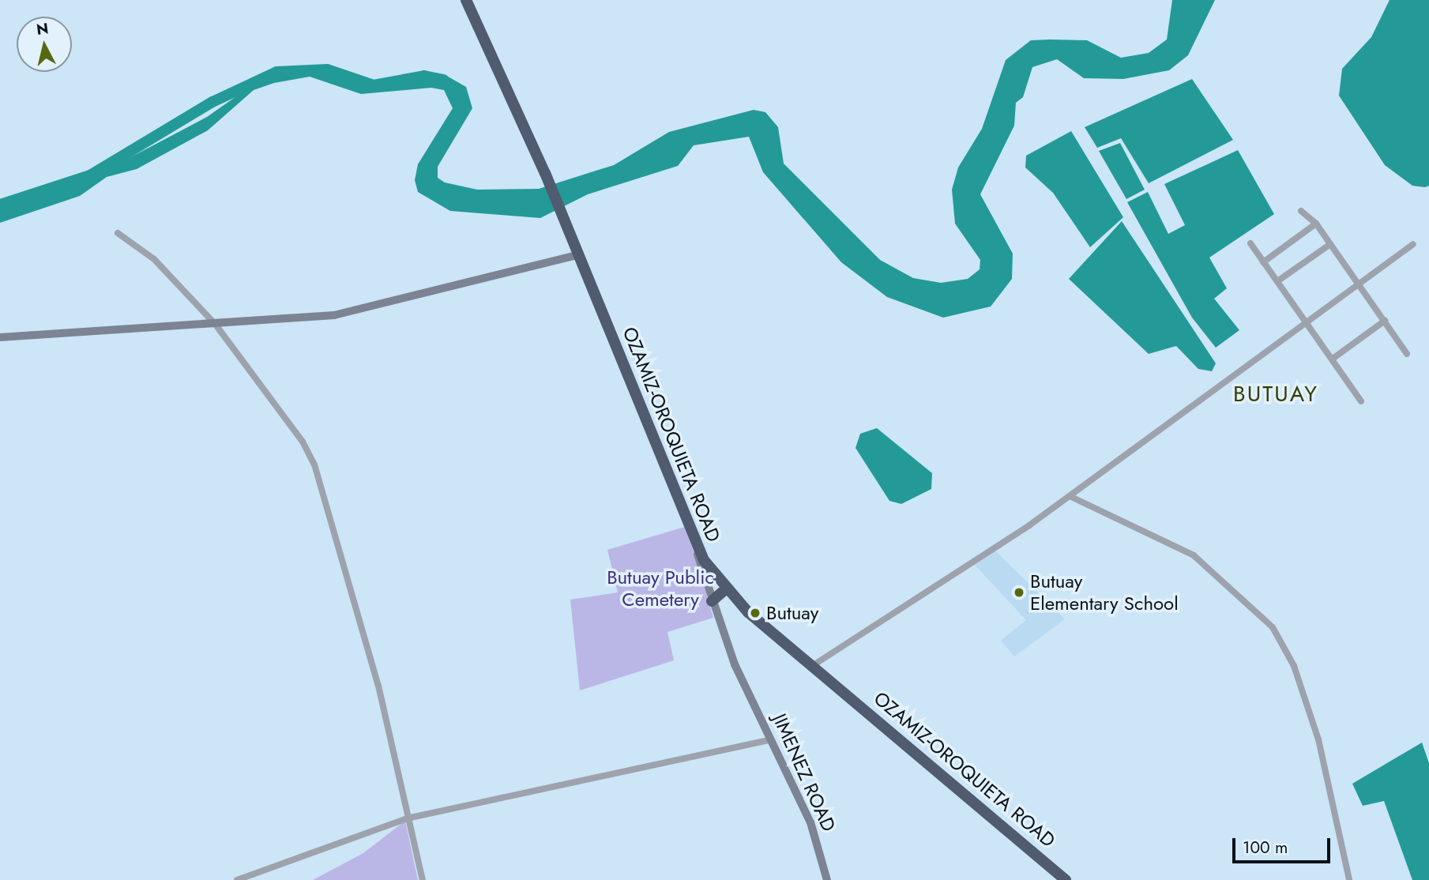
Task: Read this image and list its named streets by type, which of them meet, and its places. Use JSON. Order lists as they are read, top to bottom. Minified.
{"streets":{"highway":["OZAMIZ-OROQUIETA ROAD"],"street":["JIMENEZ ROAD"]},"crossings":[["OZAMIZ-OROQUIETA ROAD","JIMENEZ ROAD"]],"districts":["BUTUAY"],"parks":["Butuay Public Cemetery"],"places":["Butuay Elementary School","Butuay"],"scale_bar":"100 m","north":"top"}
